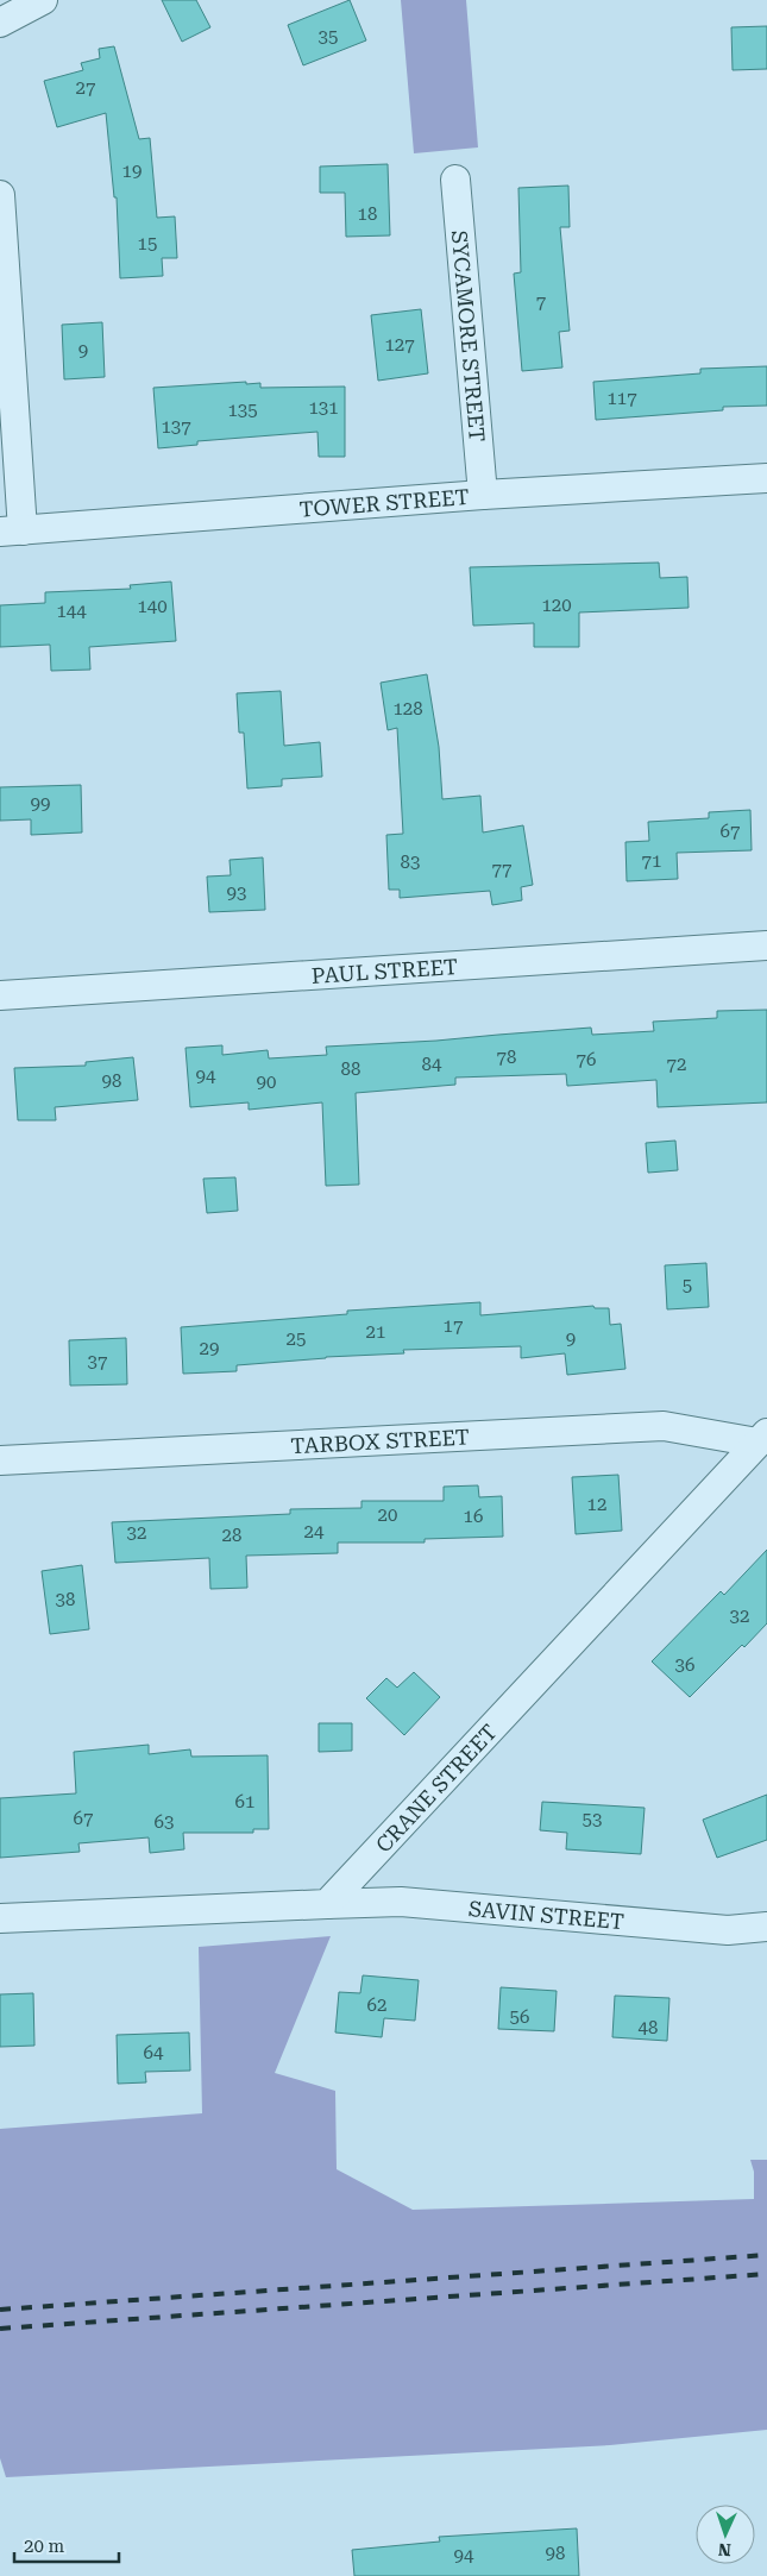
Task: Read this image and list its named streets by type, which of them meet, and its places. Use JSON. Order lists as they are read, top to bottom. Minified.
{"streets":{"street":["SYCAMORE STREET","TOWER STREET","PAUL STREET","TARBOX STREET","CRANE STREET","SAVIN STREET"]},"crossings":[["SYCAMORE STREET","TOWER STREET"],["TARBOX STREET","CRANE STREET"],["CRANE STREET","SAVIN STREET"]],"house_numbers":["35","27","19","18","15","7","127","9","117","131","135","137","120","140","144","128","99","67","71","83","77","93","78","76","84","72","88","94","98","90","5","17","21","25","9","29","37","12","20","16","24","32","28","38","32","36","61","67","53","63","62","56","48","64","98","94"],"scale_bar":"20 m","north":"bottom"}
